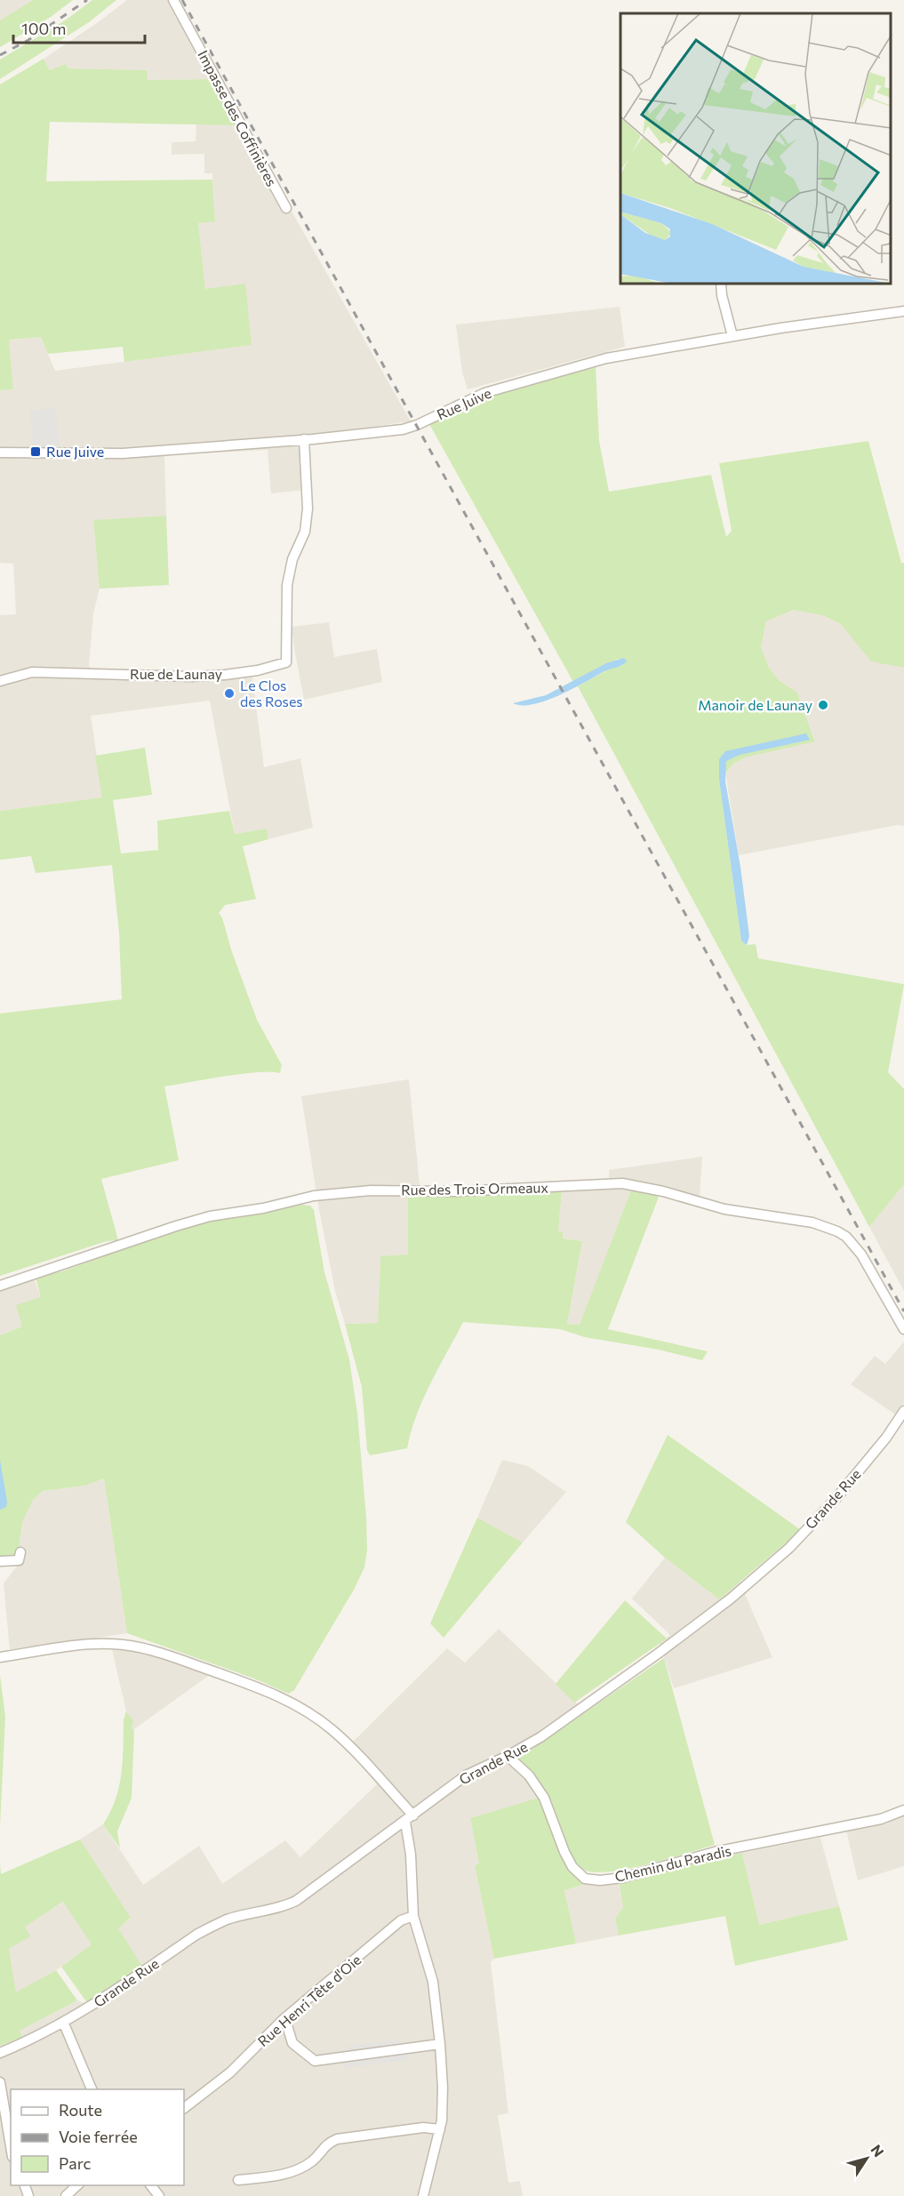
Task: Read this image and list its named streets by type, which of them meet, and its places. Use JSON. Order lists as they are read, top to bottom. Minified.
{"streets":{"street":["Impasse des Coffinières","Rue Juive","Rue de Launay","Rue des Trois Ormeaux","Grande Rue","Chemin du Paradis","Rue Henri Tête d'Oie"]},"crossings":[["Rue Juive","Rue de Launay"],["Grande Rue","Chemin du Paradis"]],"places":{"transit":["Rue Juive"],"other":["Le Clos des Roses","Manoir de Launay"]},"legend":["Route","Voie ferrée","Parc"],"scale_bar":"100 m","north":"top right"}
